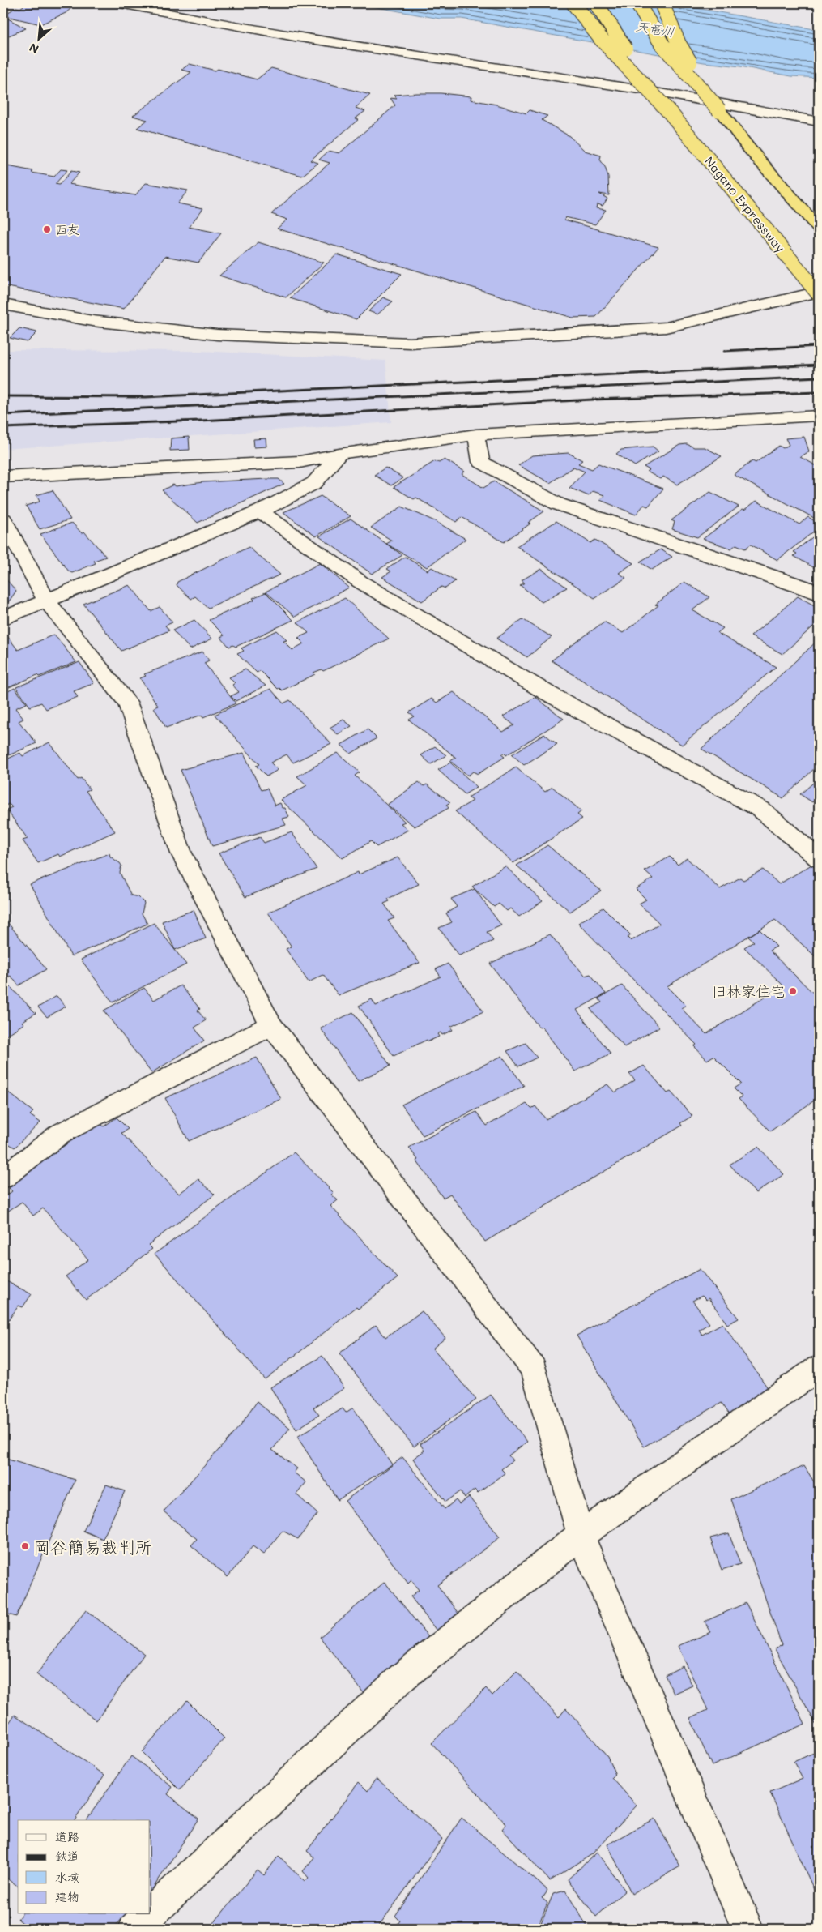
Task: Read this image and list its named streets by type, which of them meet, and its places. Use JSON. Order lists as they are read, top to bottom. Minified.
{"streets":{"highway":["Nagano Expressway"]},"water":["天竜川"],"places":["西友","旧林家住宅","岡谷簡易裁判所"],"legend":["道路","鉄道","水域","建物"],"north":"bottom left"}
